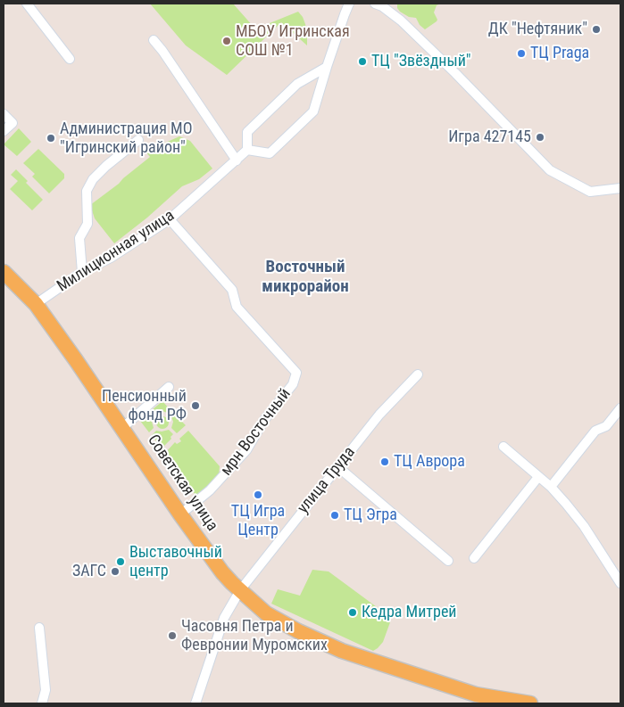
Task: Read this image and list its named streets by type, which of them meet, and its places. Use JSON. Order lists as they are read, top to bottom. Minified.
{"streets":{"main road":["Советская улица"],"street":["Милиционная улица","мрн Восточный","улица Труда"]},"crossings":[["Милиционная улица","мрн Восточный"],["Милиционная улица","Советская улица"],["мрн Восточный","Советская улица"],["улица Труда","Советская улица"]],"districts":["Восточный микрорайон"],"places":["ДК \"Нефтяник\"","МБОУ Игринская СОШ №1","ТЦ Praga","ТЦ \"Звёздный\"","Игра 427145","Администрация МО \"Игринский район\"","Пенсионный фонд РФ","ТЦ Аврора","ТЦ Игра Центр","ТЦ Эгра","Выставочный центр","ЗАГС","Кедра Митрей","Часовня Петра и Февронии Муромских"]}
